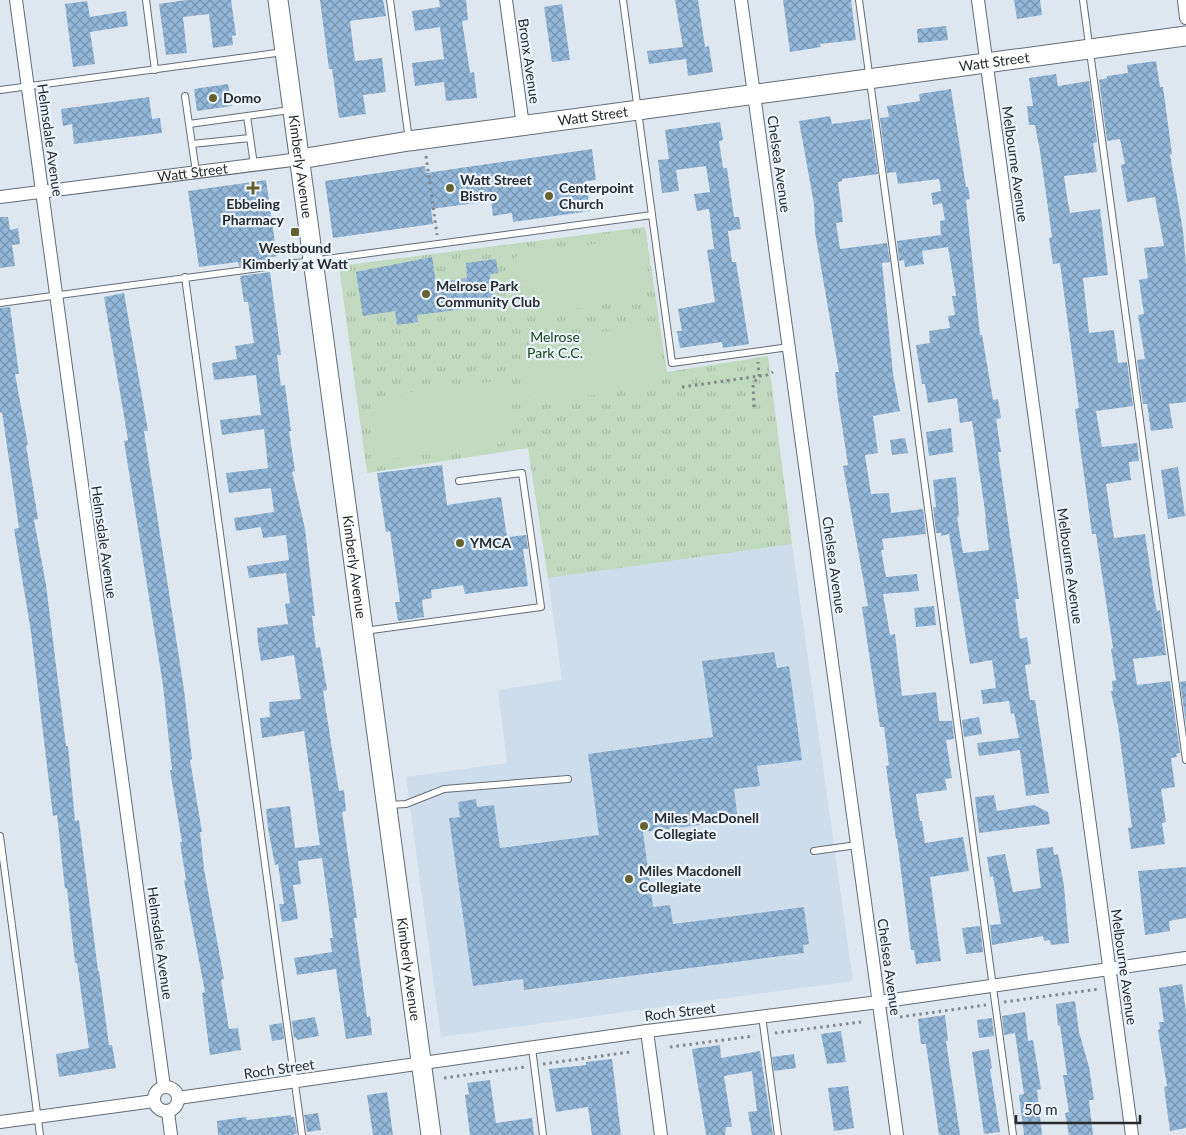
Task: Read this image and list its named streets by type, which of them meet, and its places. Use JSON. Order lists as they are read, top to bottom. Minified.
{"streets":{"street":["Bronx Avenue","Watt Street","Helmsdale Avenue","Chelsea Avenue","Melbourne Avenue","Kimberly Avenue","Roch Street"]},"crossings":[["Bronx Avenue","Watt Street"],["Watt Street","Helmsdale Avenue"],["Watt Street","Chelsea Avenue"],["Watt Street","Melbourne Avenue"],["Watt Street","Kimberly Avenue"],["Helmsdale Avenue","Roch Street"],["Chelsea Avenue","Roch Street"],["Melbourne Avenue","Roch Street"],["Kimberly Avenue","Roch Street"]],"parks":["Melrose Park C.C."],"places":{"other":["Domo","Watt Street Bistro","Centerpoint Church","Melrose Park Community Club","YMCA","Miles MacDonell Collegiate","Miles Macdonell Collegiate"],"health":["Ebbeling Pharmacy"],"transit":["Westbound Kimberly at Watt"]},"scale_bar":"50 m"}
